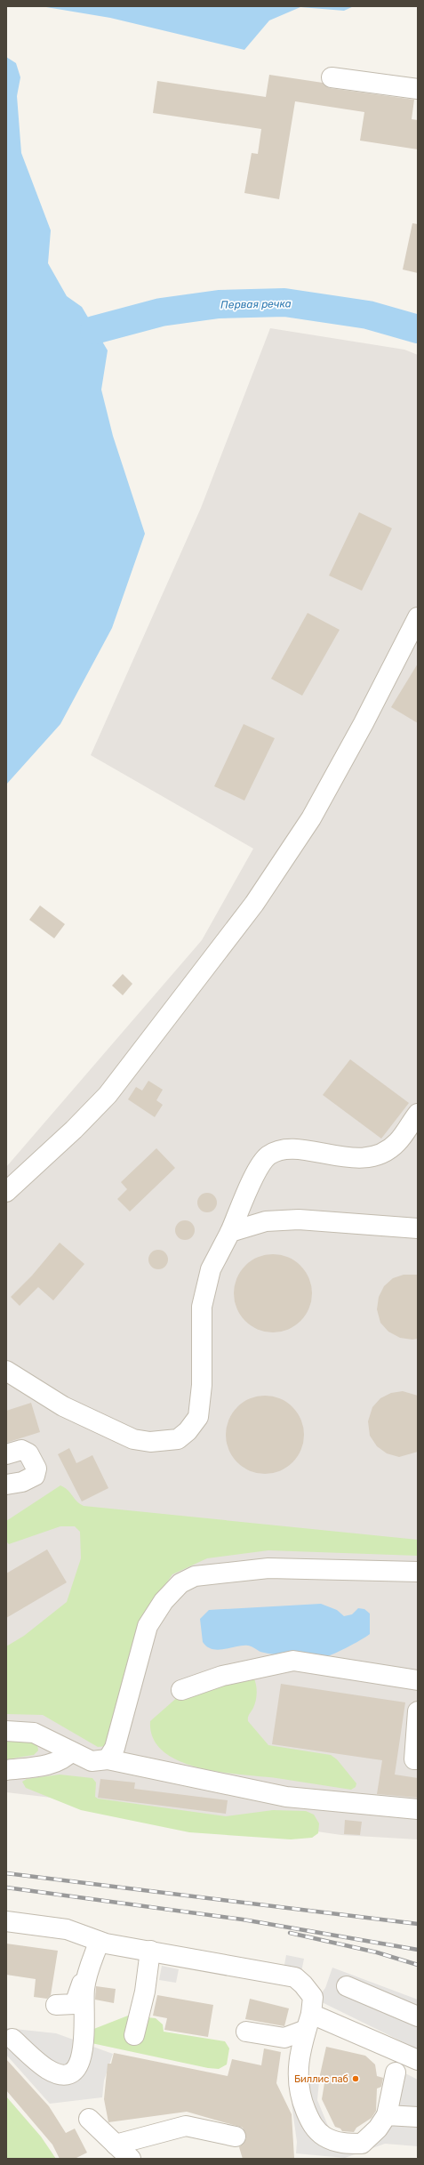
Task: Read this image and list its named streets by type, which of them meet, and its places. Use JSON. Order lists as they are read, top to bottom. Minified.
{"water":["Первая речка"],"places":["Биллис паб"]}
